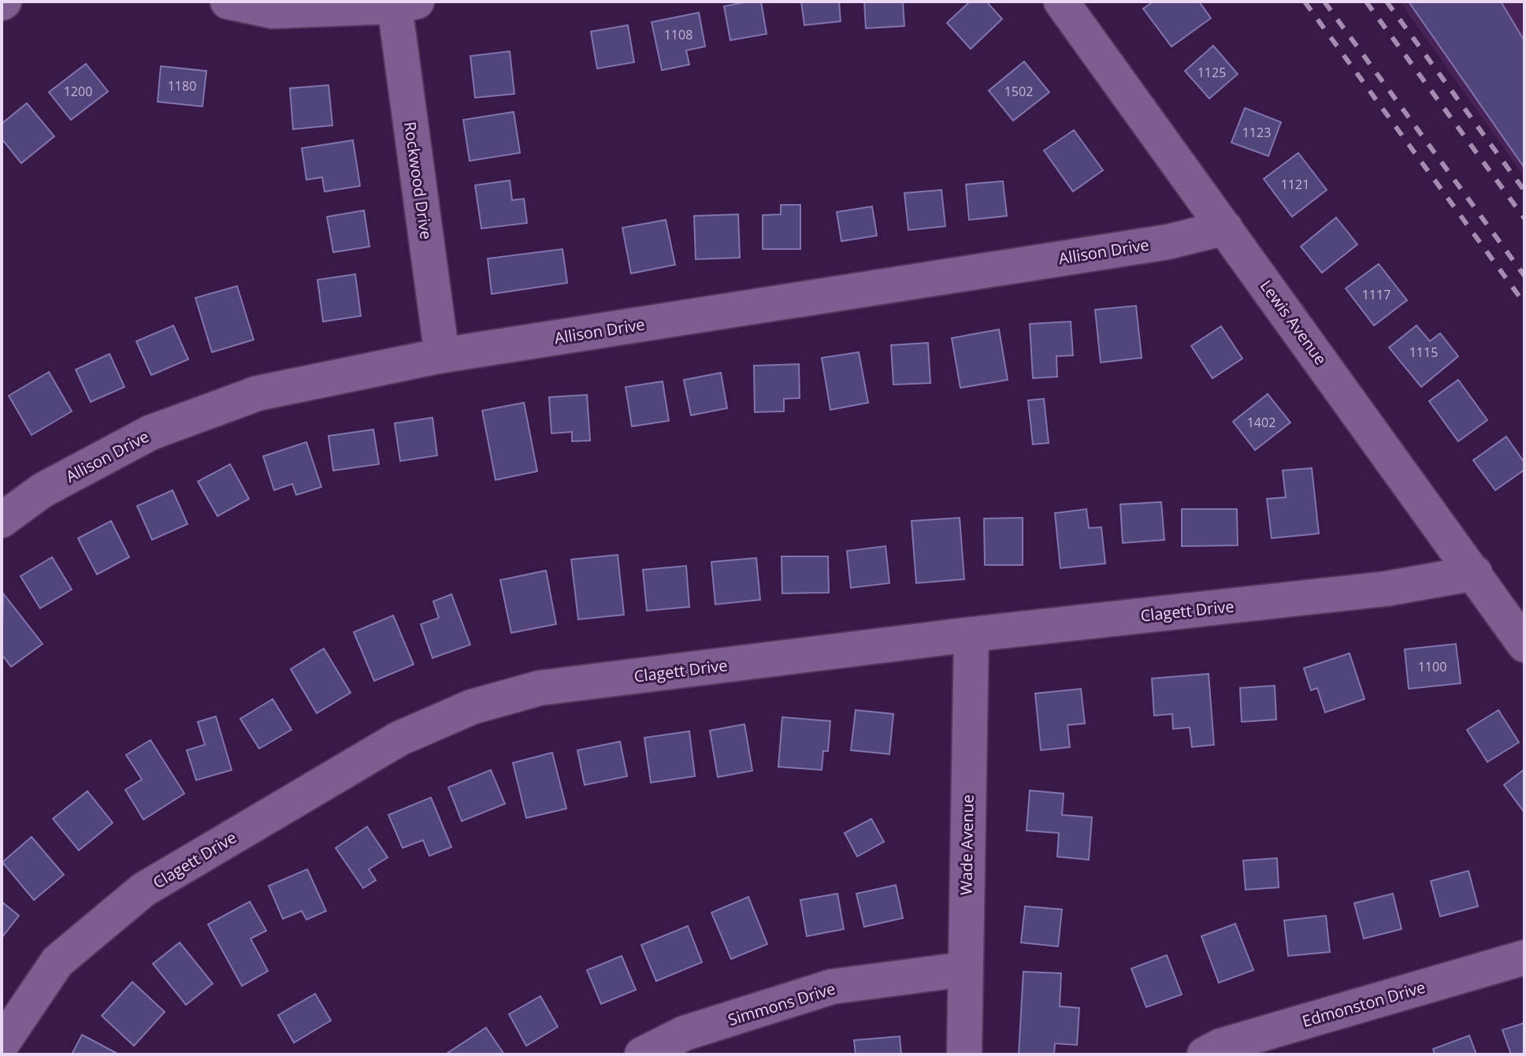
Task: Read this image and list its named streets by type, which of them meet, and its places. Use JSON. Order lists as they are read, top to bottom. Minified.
{"streets":{"street":["Rockwood Drive","Allison Drive","Lewis Avenue","Clagett Drive","Wade Avenue","Simmons Drive","Edmonston Drive"]},"crossings":[["Rockwood Drive","Allison Drive"],["Allison Drive","Lewis Avenue"],["Lewis Avenue","Clagett Drive"],["Clagett Drive","Wade Avenue"],["Wade Avenue","Simmons Drive"]],"house_numbers":["1108","1125","1180","1200","1502","1123","1121","1117","1115","1402","1100"]}
